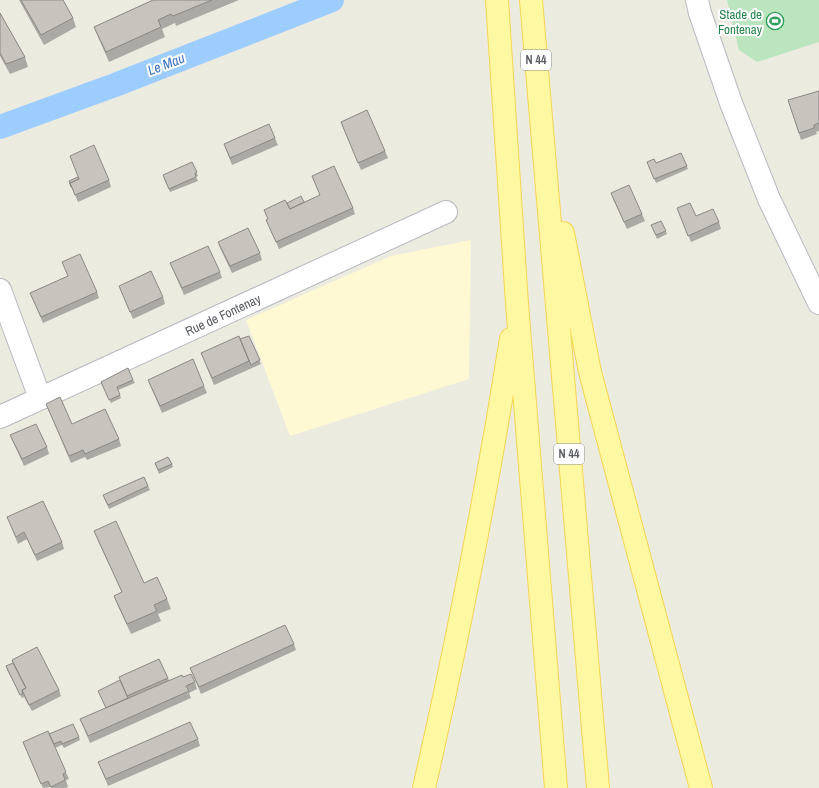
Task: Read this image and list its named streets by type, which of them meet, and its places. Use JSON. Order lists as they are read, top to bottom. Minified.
{"streets":{"main road":["N 44"],"street":["Rue de Fontenay"]},"water":["Le Mau"],"places":{"sports":["Stade de Fontenay"]}}
